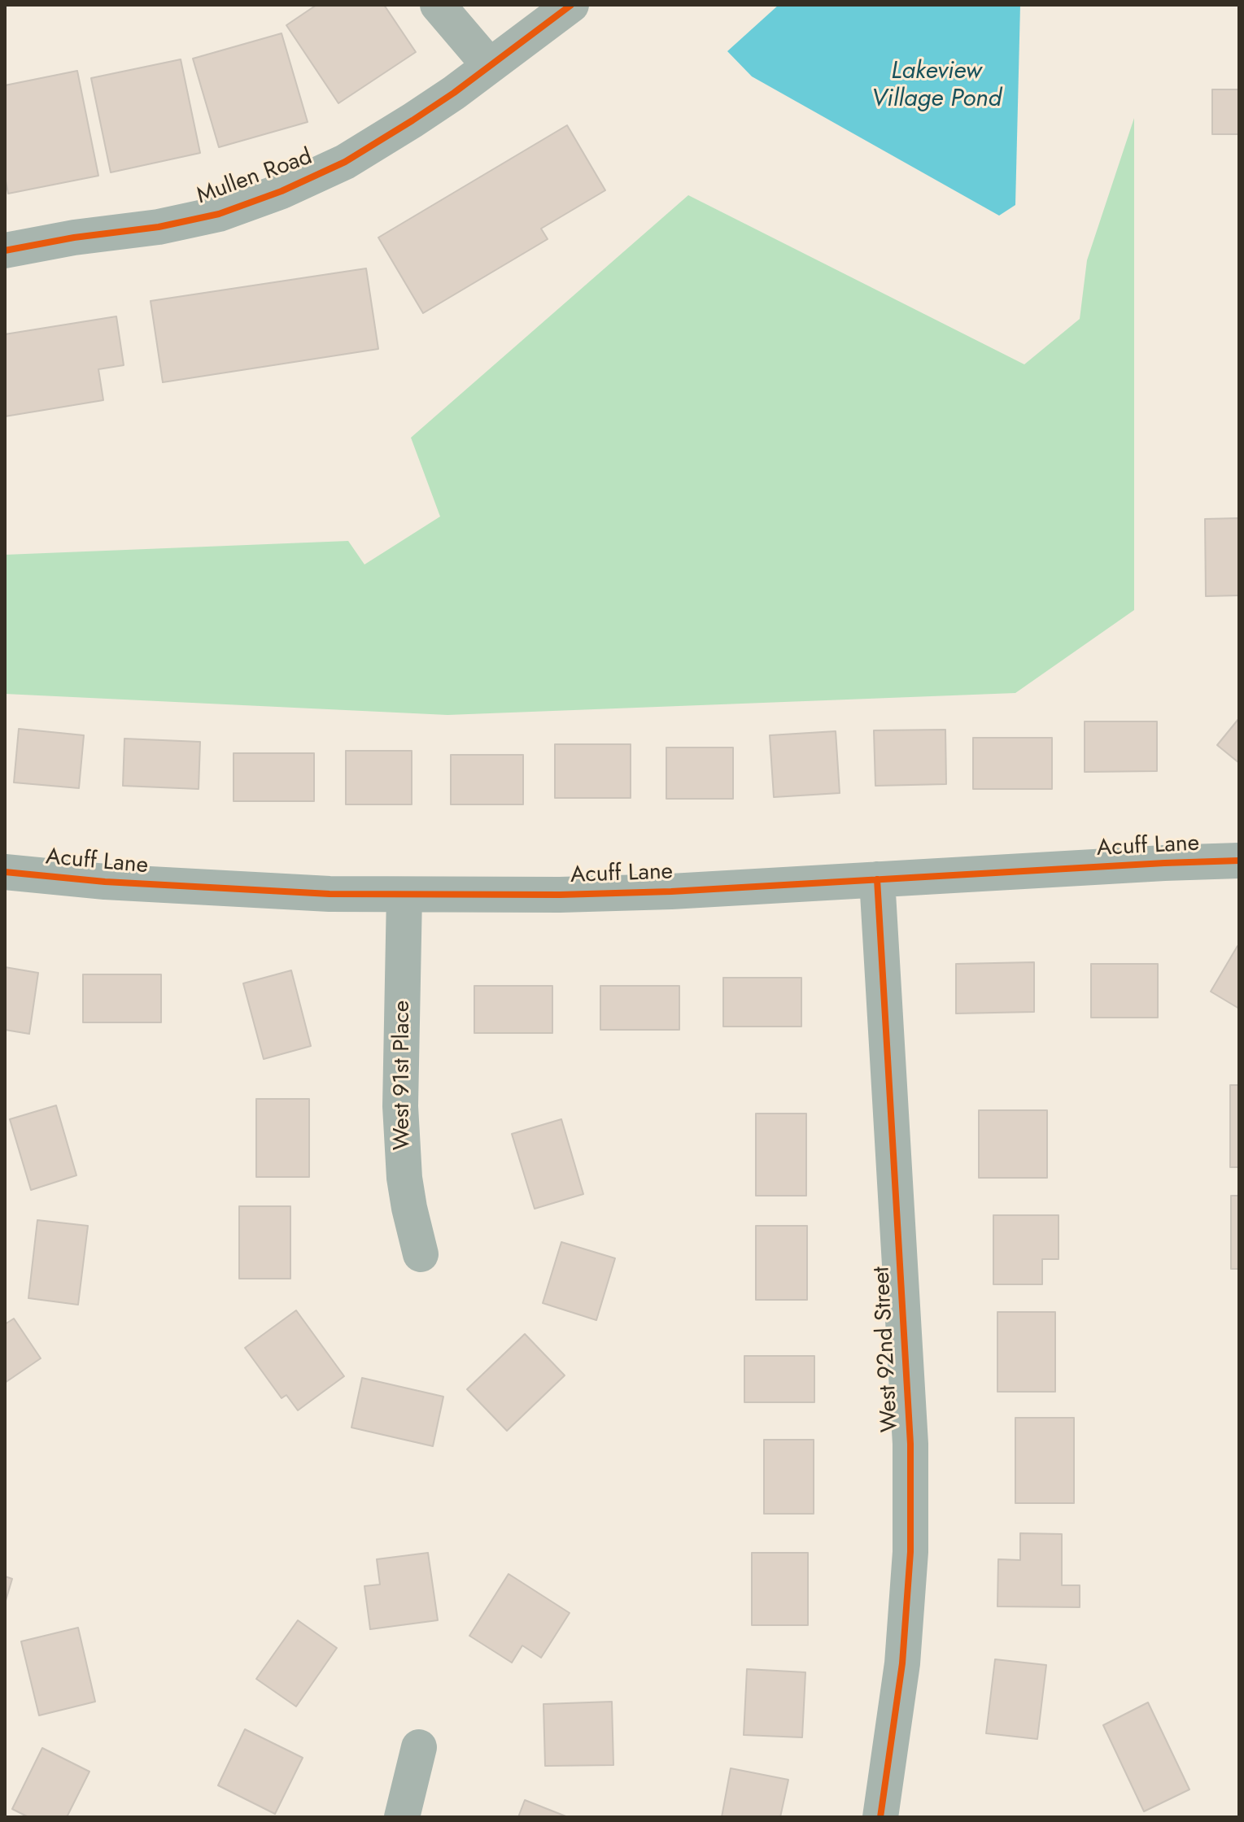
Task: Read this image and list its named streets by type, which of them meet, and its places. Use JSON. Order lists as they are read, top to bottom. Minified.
{"streets":{"street":["Mullen Road","Acuff Lane","West 91st Place","West 92nd Street"]},"crossings":[["Acuff Lane","West 91st Place"],["Acuff Lane","West 92nd Street"]],"water":["Lakeview Village Pond"]}
